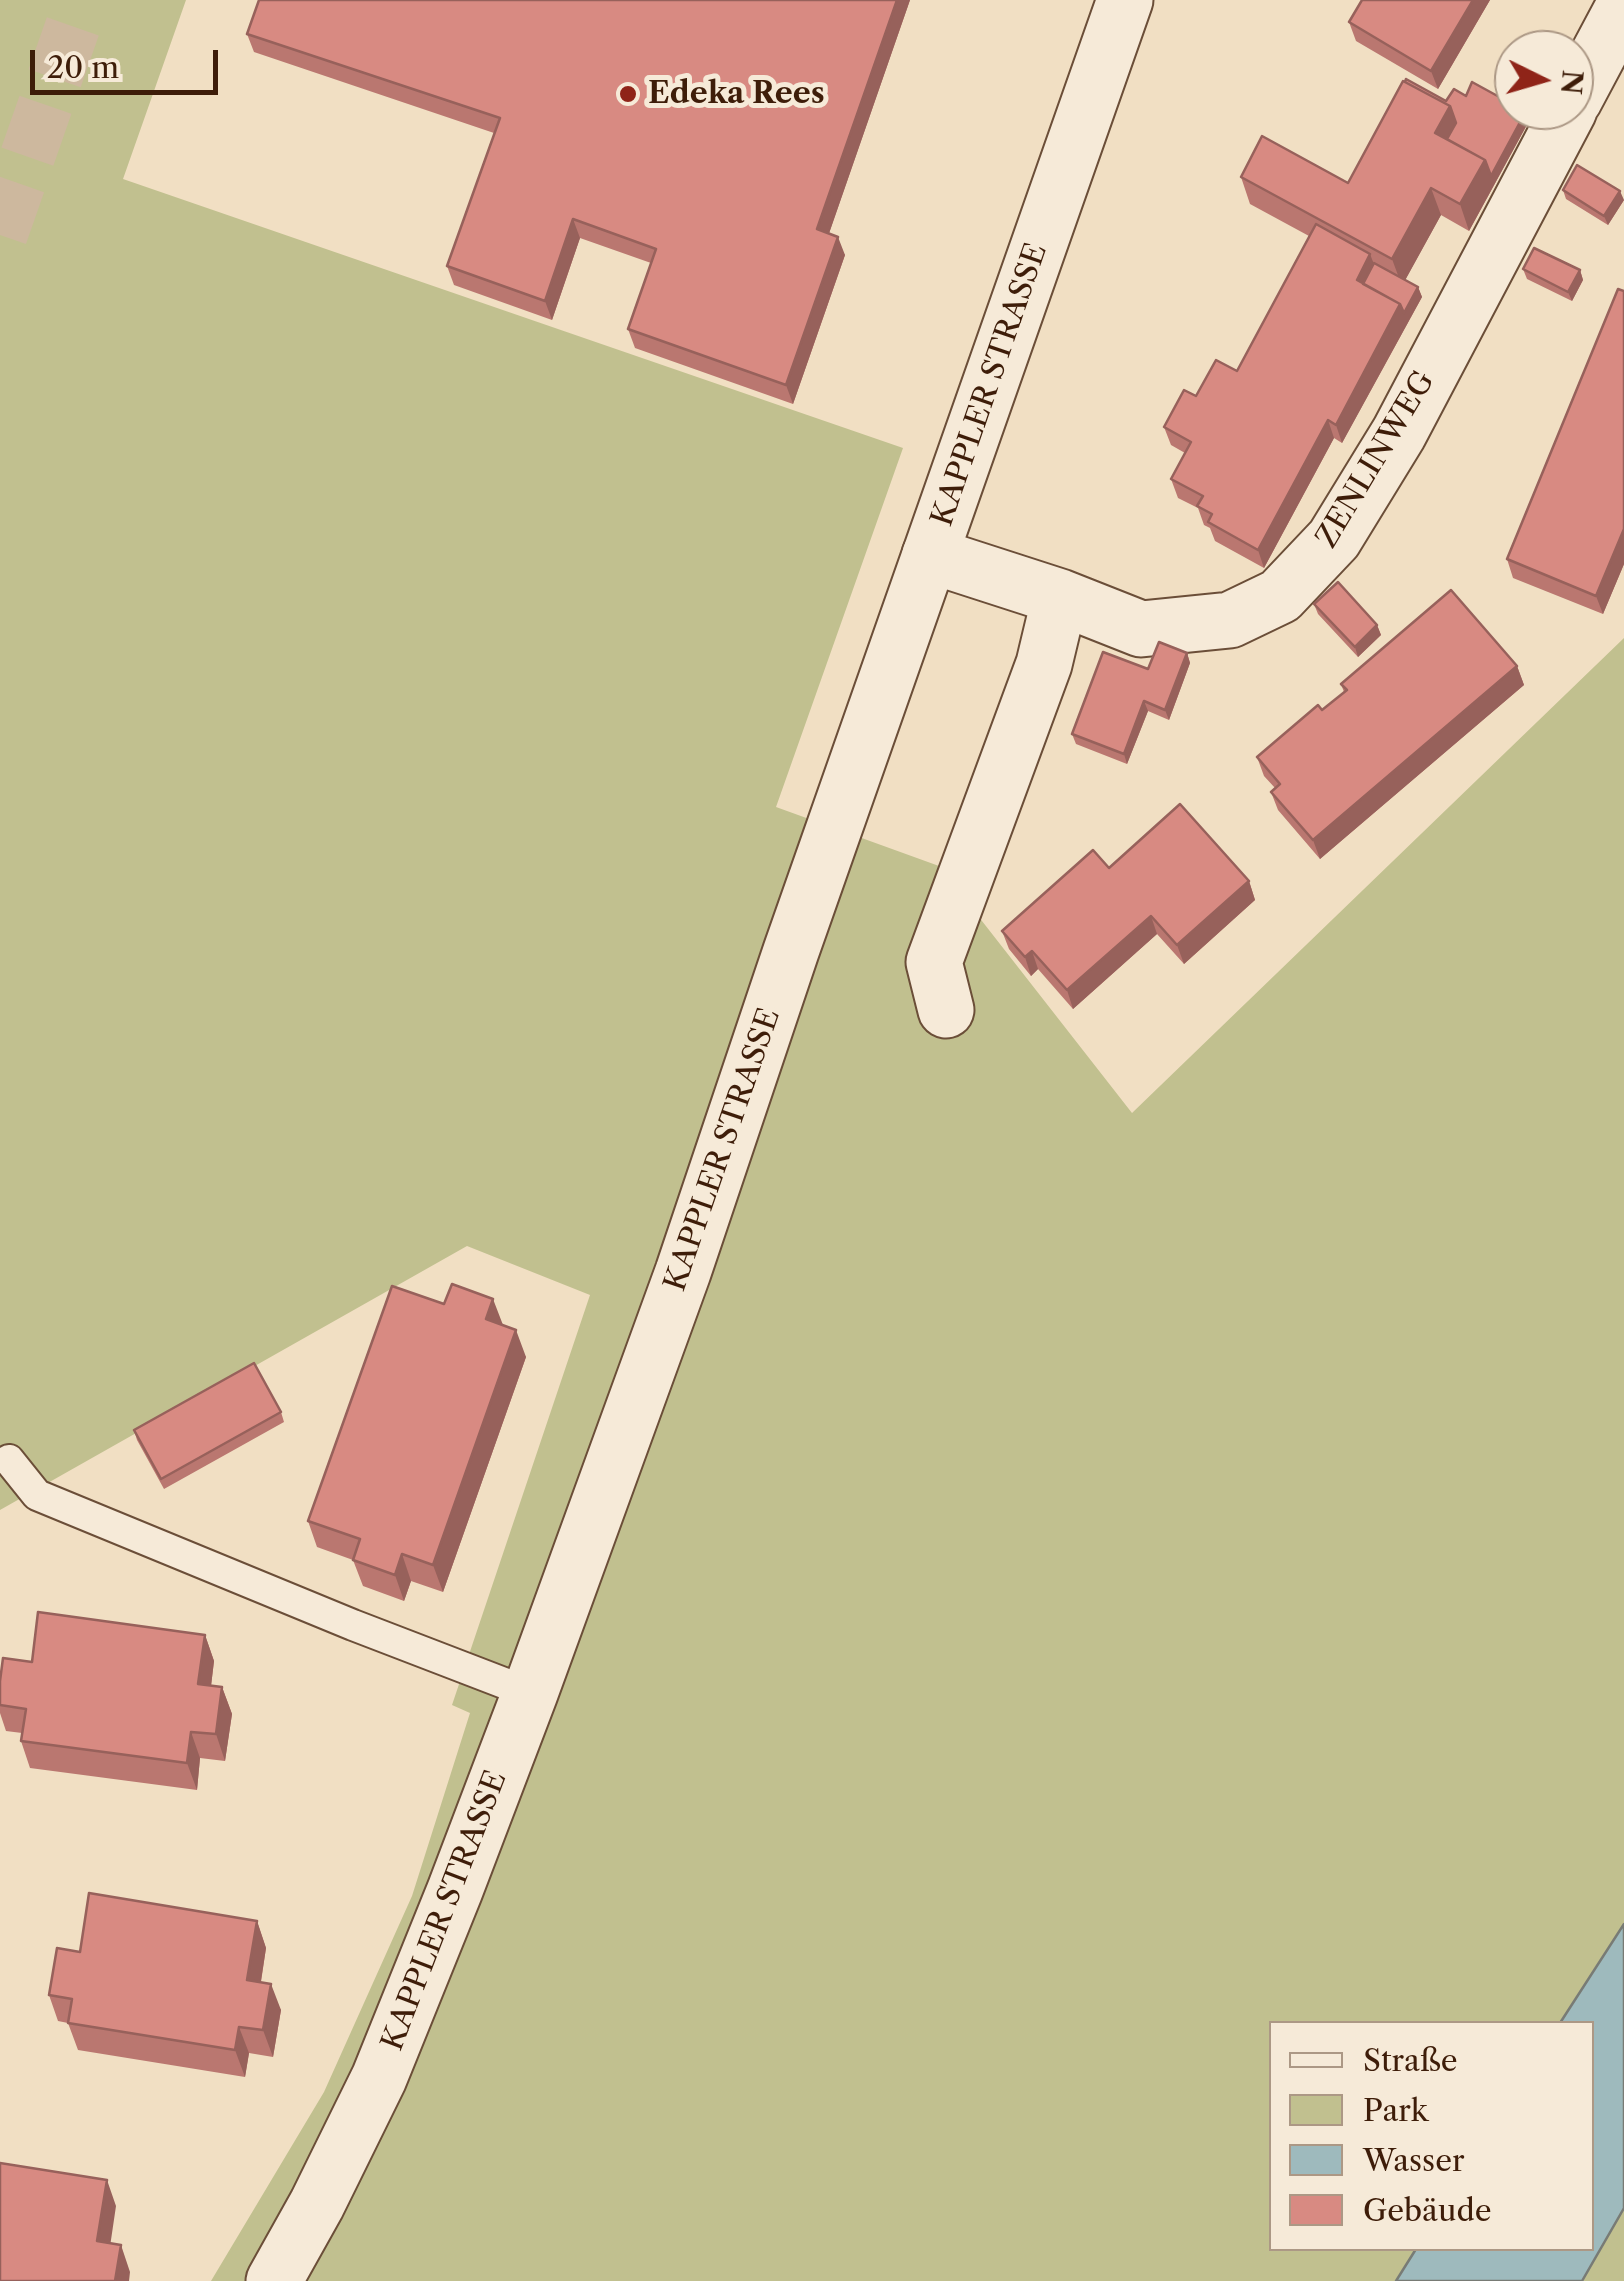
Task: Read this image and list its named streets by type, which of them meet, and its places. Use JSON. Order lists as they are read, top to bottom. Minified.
{"streets":{"street":["KAPPLER STRASSE","ZENLINWEG"]},"crossings":[["KAPPLER STRASSE","ZENLINWEG"]],"places":["Edeka Rees"],"legend":["Straße","Park","Wasser","Gebäude"],"scale_bar":"20 m","north":"right"}
